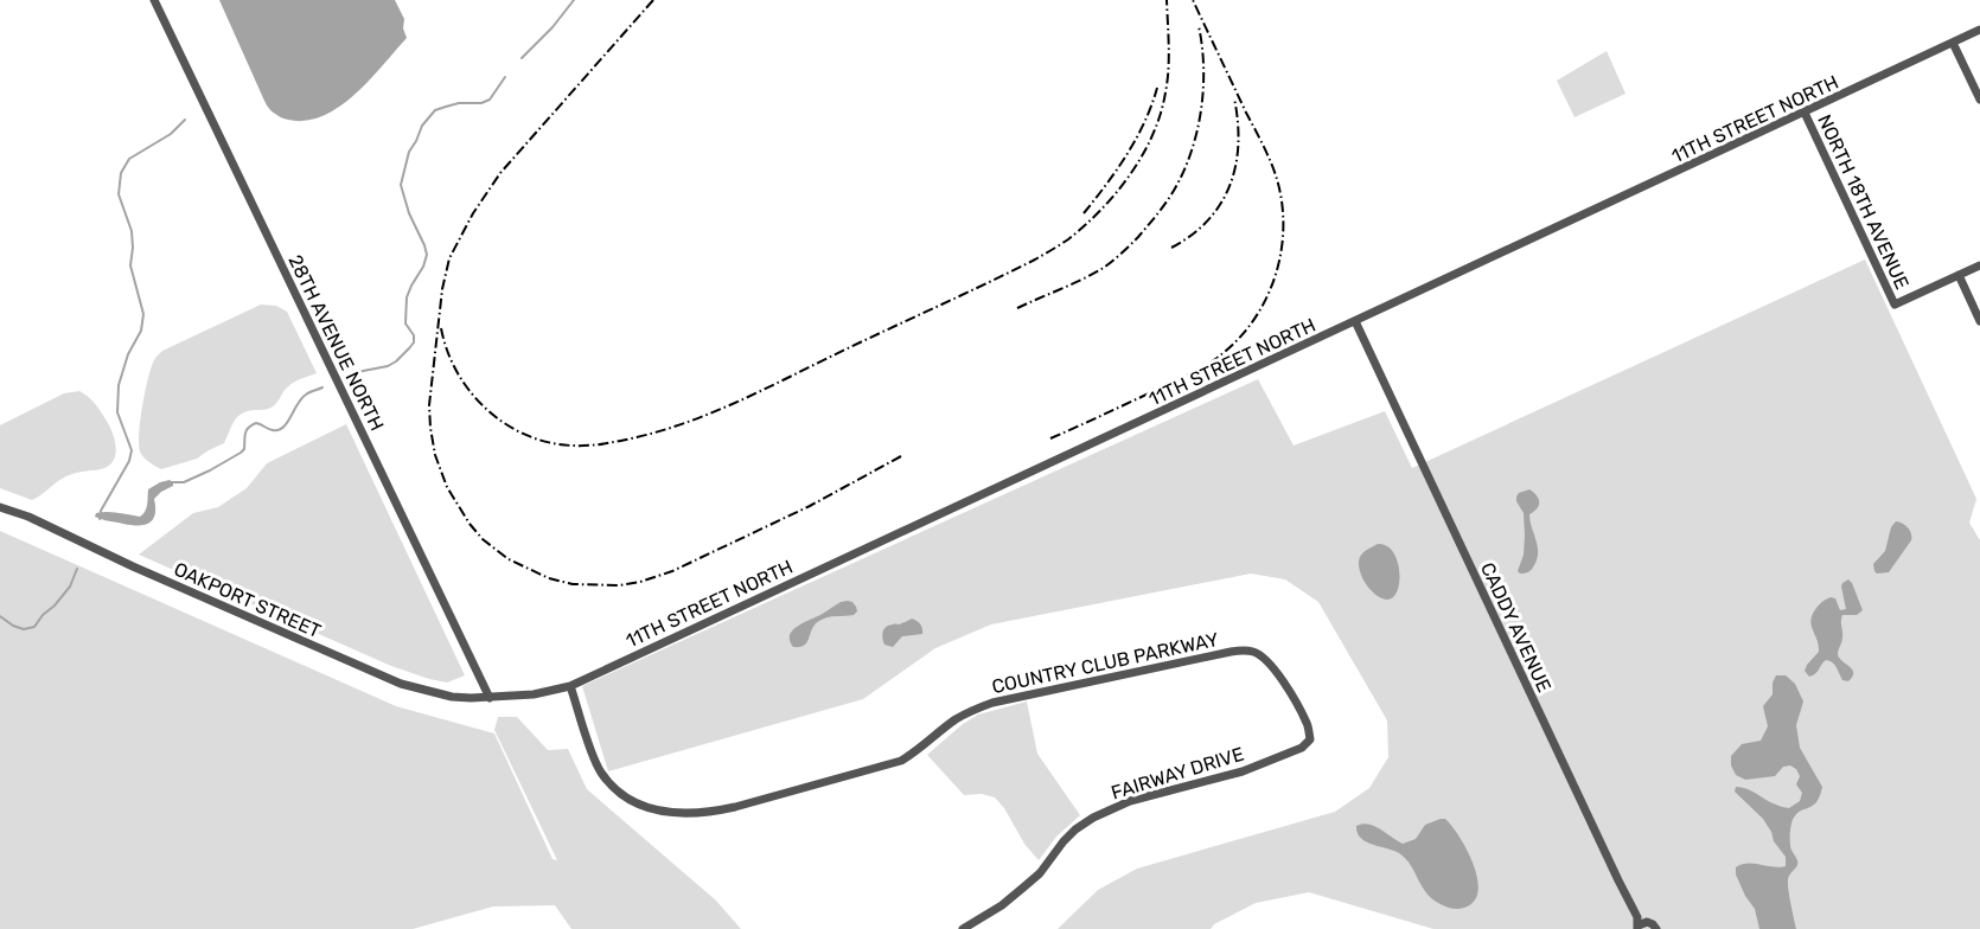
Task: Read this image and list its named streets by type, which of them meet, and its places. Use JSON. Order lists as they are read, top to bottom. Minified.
{"streets":{"street":["11TH STREET NORTH","NORTH 18TH AVENUE","28TH AVENUE NORTH","OAKPORT STREET","CADDY AVENUE","COUNTRY CLUB PARKWAY","FAIRWAY DRIVE"]},"crossings":[["11TH STREET NORTH","NORTH 18TH AVENUE"],["11TH STREET NORTH","28TH AVENUE NORTH"],["11TH STREET NORTH","OAKPORT STREET"],["11TH STREET NORTH","CADDY AVENUE"],["11TH STREET NORTH","COUNTRY CLUB PARKWAY"],["28TH AVENUE NORTH","OAKPORT STREET"],["COUNTRY CLUB PARKWAY","FAIRWAY DRIVE"]]}
